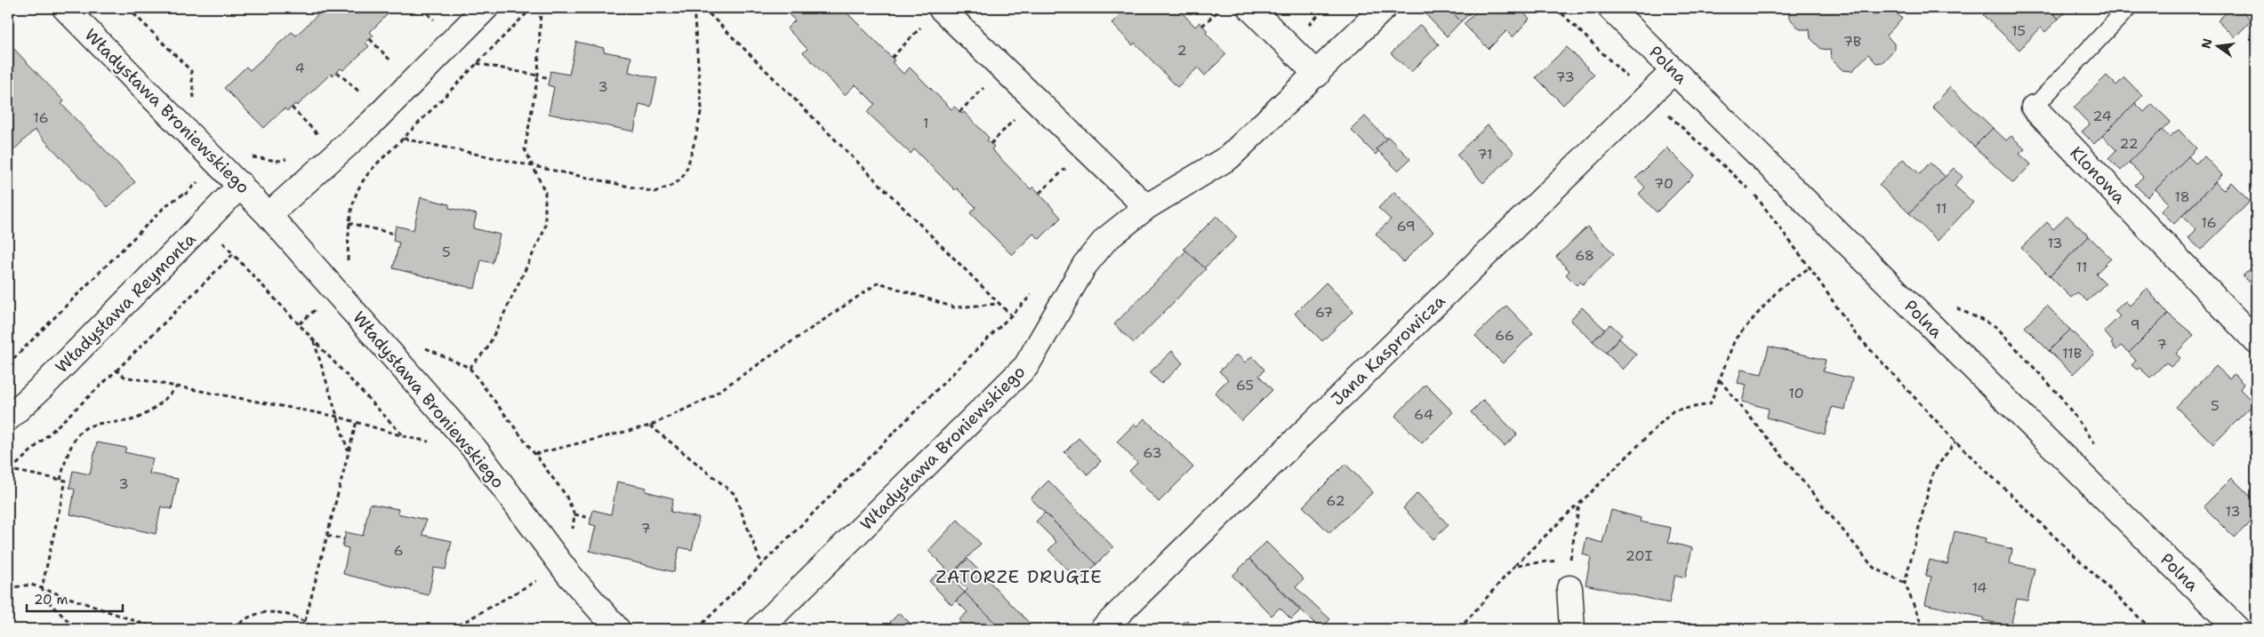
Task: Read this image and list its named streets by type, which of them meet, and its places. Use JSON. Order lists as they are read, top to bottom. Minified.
{"streets":{"street":["Polna","Władysława Broniewskiego","Klonowa","Władysława Reymonta","Jana Kasprowicza"]},"crossings":[["Polna","Jana Kasprowicza"],["Władysława Broniewskiego","Władysława Reymonta"]],"districts":["ZATORZE DRUGIE"],"house_numbers":["15","7B","2","4","73","3","24","16","1","22","71","70","18","11","16","69","13","5","68","11","67","9","66","7","11B","65","10","5","64","63","3","62","13","7","6","20I","14"],"scale_bar":"20 m","north":"left"}
